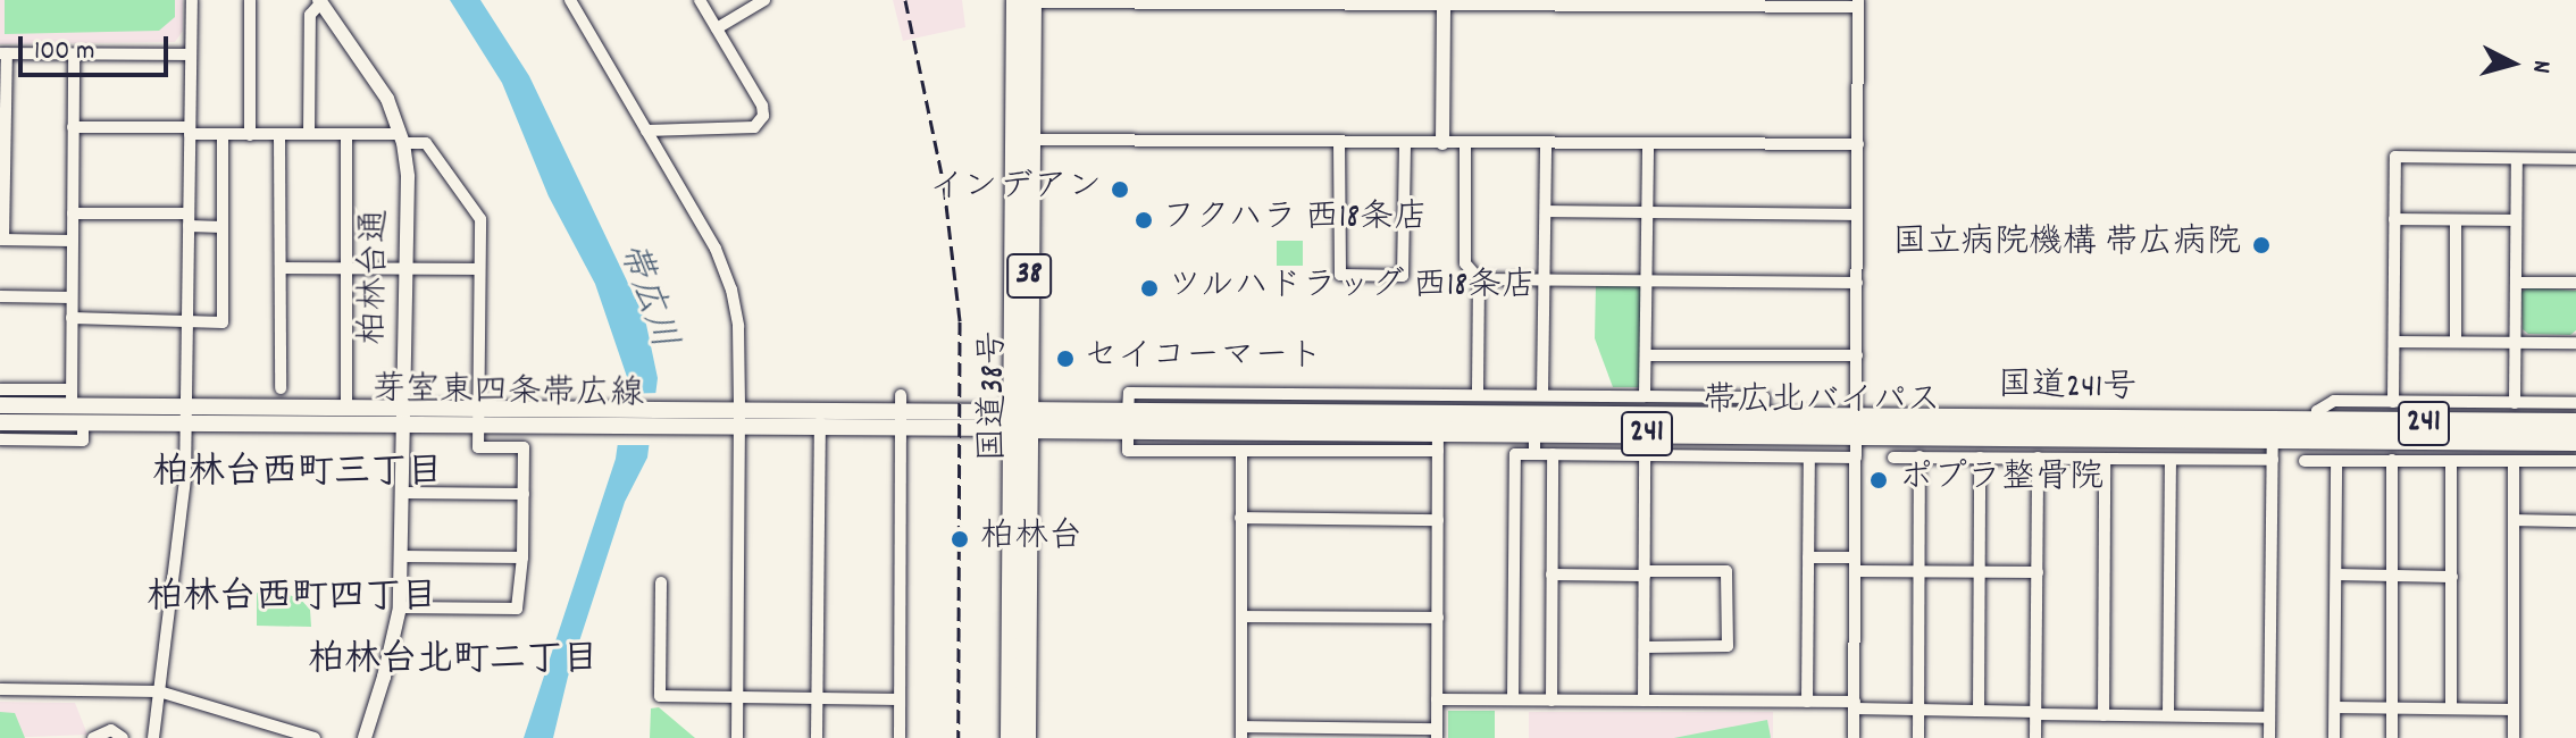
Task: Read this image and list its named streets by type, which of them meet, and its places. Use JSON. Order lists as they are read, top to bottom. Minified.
{"streets":{"highway":["38","国道241号","国道38号","帯広北バイパス","241"],"main road":["芽室東四条帯広線"],"street":["柏林台通"]},"crossings":[["柏林台通","芽室東四条帯広線"],["国道241号","芽室東四条帯広線"],["国道241号","国道38号"],["国道241号","帯広北バイパス"],["芽室東四条帯広線","国道38号"]],"districts":["柏林台西町三丁目","柏林台西町四丁目","柏林台北町二丁目"],"water":["帯広川"],"places":["インデアン","フクハラ 西18条店","国立病院機構 帯広病院","ツルハドラッグ 西18条店","セイコーマート","ポプラ整骨院","柏林台"],"scale_bar":"100 m","north":"right"}
